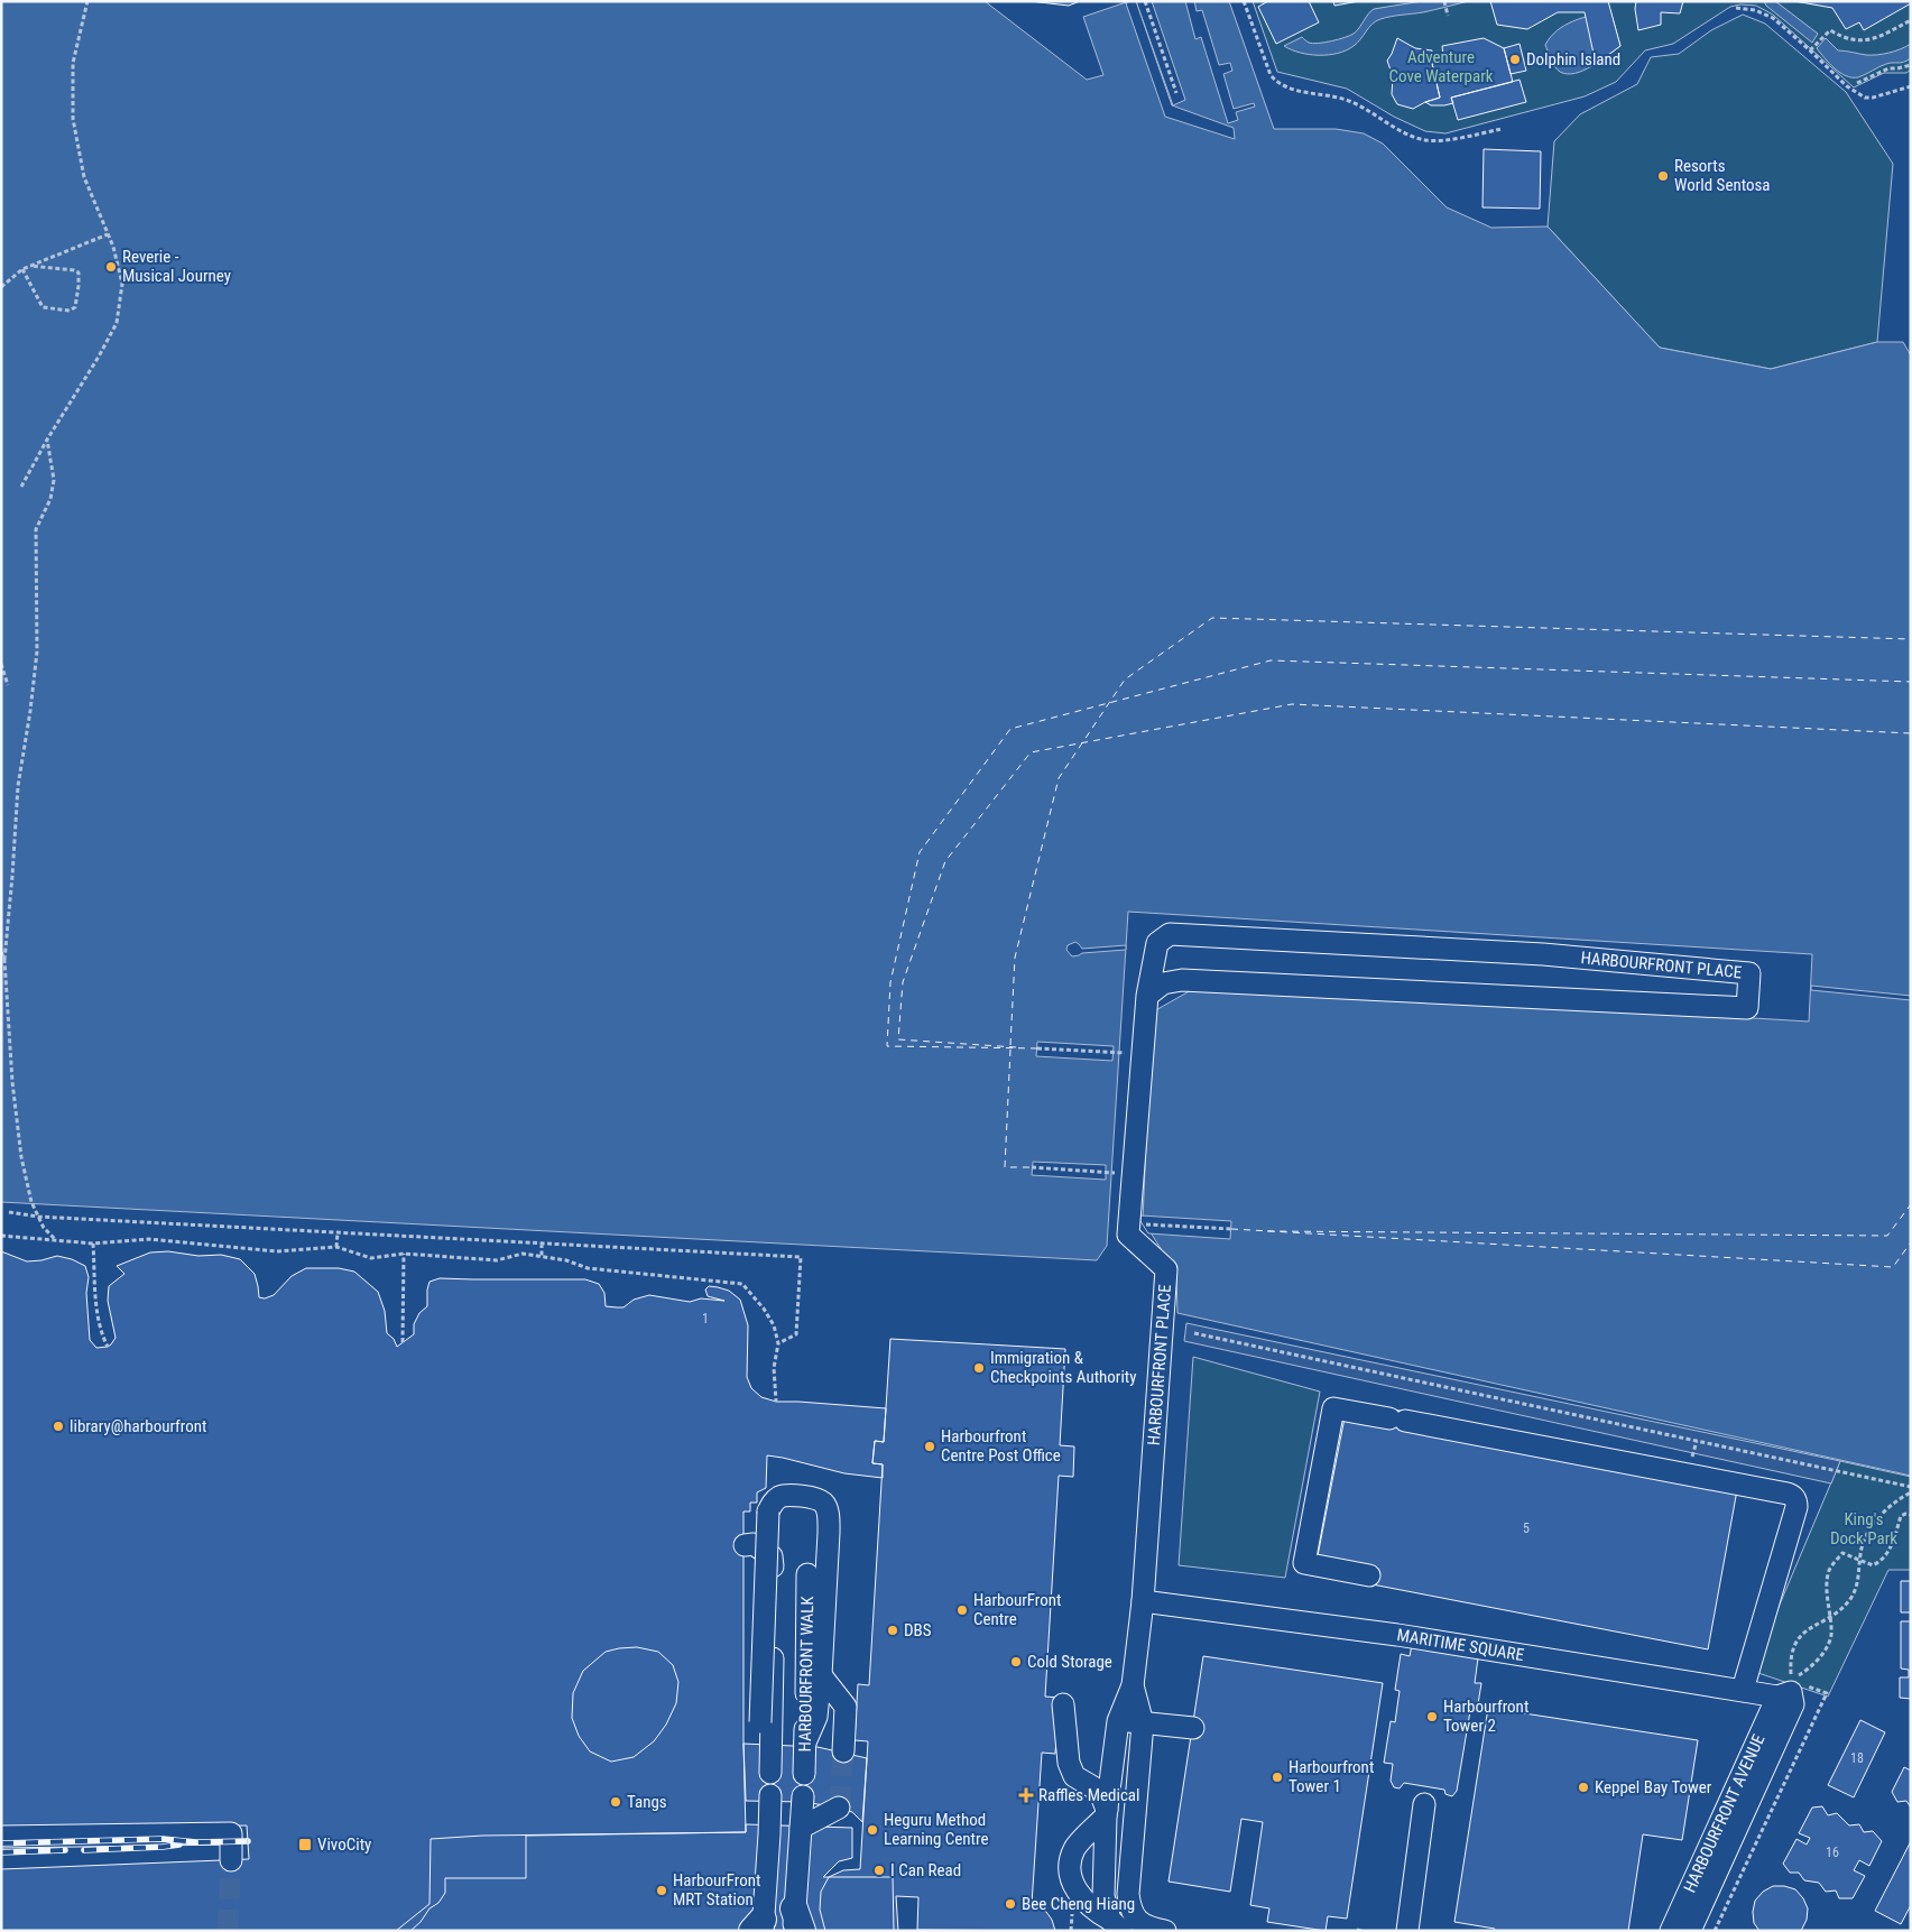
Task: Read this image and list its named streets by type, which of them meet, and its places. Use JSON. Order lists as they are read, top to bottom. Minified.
{"streets":{"street":["HARBOURFRONT PLACE","MARITIME SQUARE","HARBOURFRONT WALK","HARBOURFRONT AVENUE"]},"crossings":[["HARBOURFRONT PLACE","MARITIME SQUARE"],["MARITIME SQUARE","HARBOURFRONT AVENUE"]],"parks":["Adventure Cove Waterpark","King's Dock Park"],"places":{"other":["Dolphin Island","Resorts World Sentosa","Reverie - Musical Journey","Immigration & Checkpoints Authority","library@harbourfront","Harbourfront Centre Post Office","HarbourFront Centre","DBS","Cold Storage","Harbourfront Tower 2","Harbourfront Tower 1","Keppel Bay Tower","Tangs","Heguru Method Learning Centre","I Can Read","HarbourFront MRT Station","Bee Cheng Hiang"],"health":["Raffles Medical"],"transit":["VivoCity"]},"house_numbers":["1","5","18","16"]}
